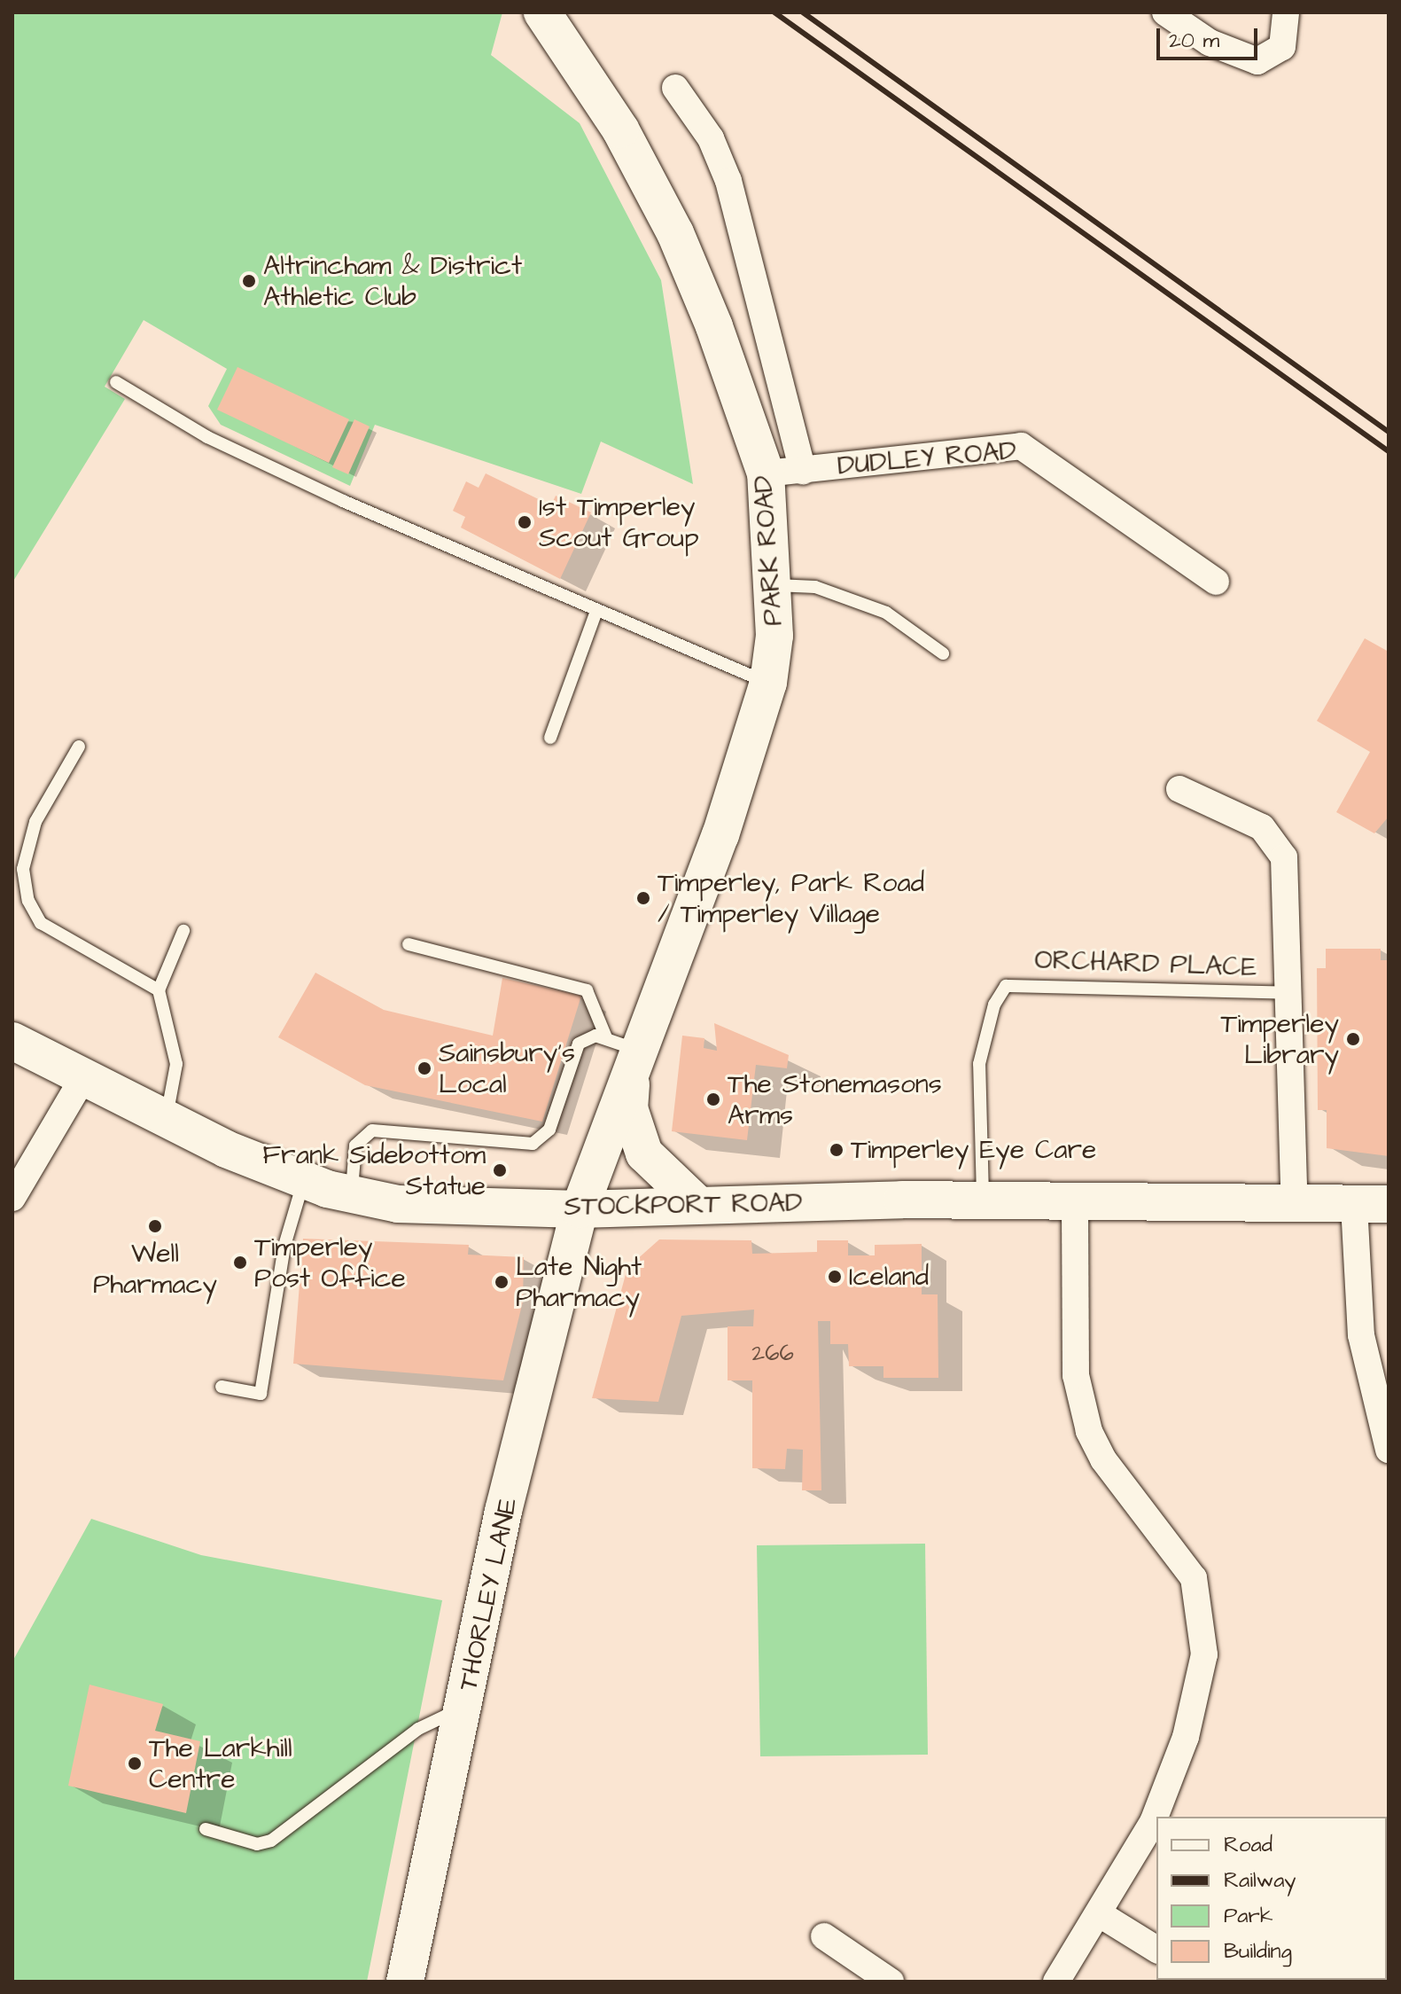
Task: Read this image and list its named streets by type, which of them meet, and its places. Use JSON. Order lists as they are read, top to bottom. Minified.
{"streets":{"main road":["PARK ROAD","STOCKPORT ROAD","THORLEY LANE"],"street":["DUDLEY ROAD"],"lane":["ORCHARD PLACE"]},"crossings":[["DUDLEY ROAD","PARK ROAD"],["PARK ROAD","STOCKPORT ROAD"],["PARK ROAD","THORLEY LANE"],["ORCHARD PLACE","STOCKPORT ROAD"],["STOCKPORT ROAD","THORLEY LANE"]],"places":["Altrincham & District Athletic Club","1st Timperley Scout Group","Timperley, Park Road / Timperley Village","Timperley Library","Sainsbury's Local","The Stonemasons Arms","Timperley Eye Care","Frank Sidebottom Statue","Well Pharmacy","Timperley Post Office","Iceland","Late Night Pharmacy","The Larkhill Centre"],"house_numbers":["266"],"legend":["Road","Railway","Park","Building"],"scale_bar":"20 m"}
